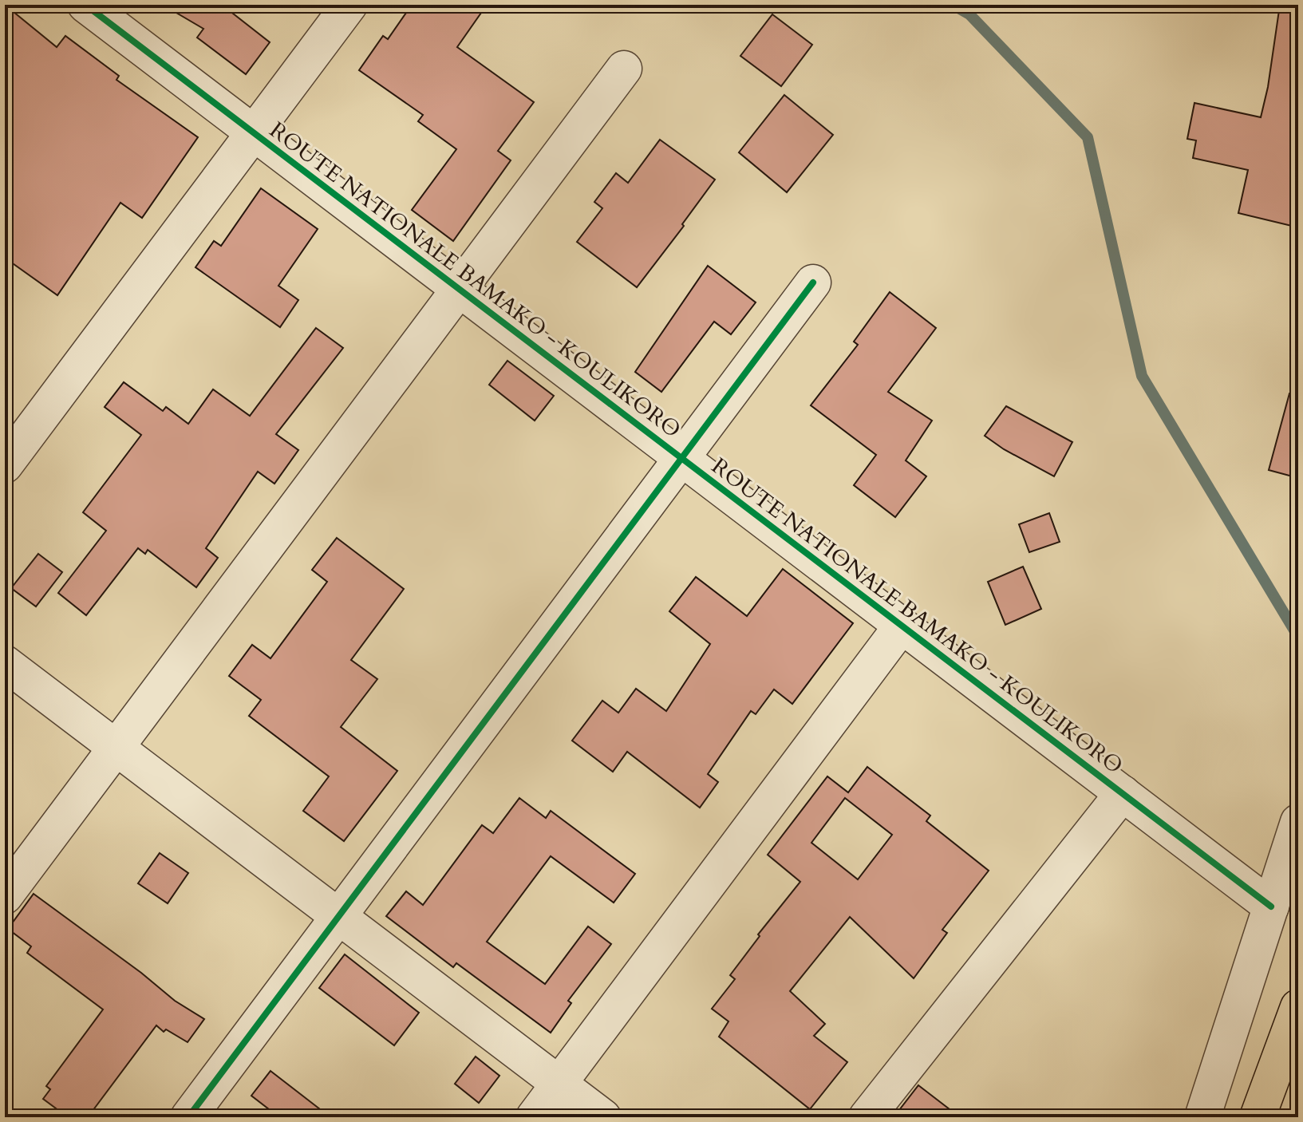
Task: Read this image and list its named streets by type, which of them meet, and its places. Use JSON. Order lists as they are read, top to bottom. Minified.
{"streets":{"street":["ROUTE NATIONALE BAMAKO - KOULIKORO"]}}
